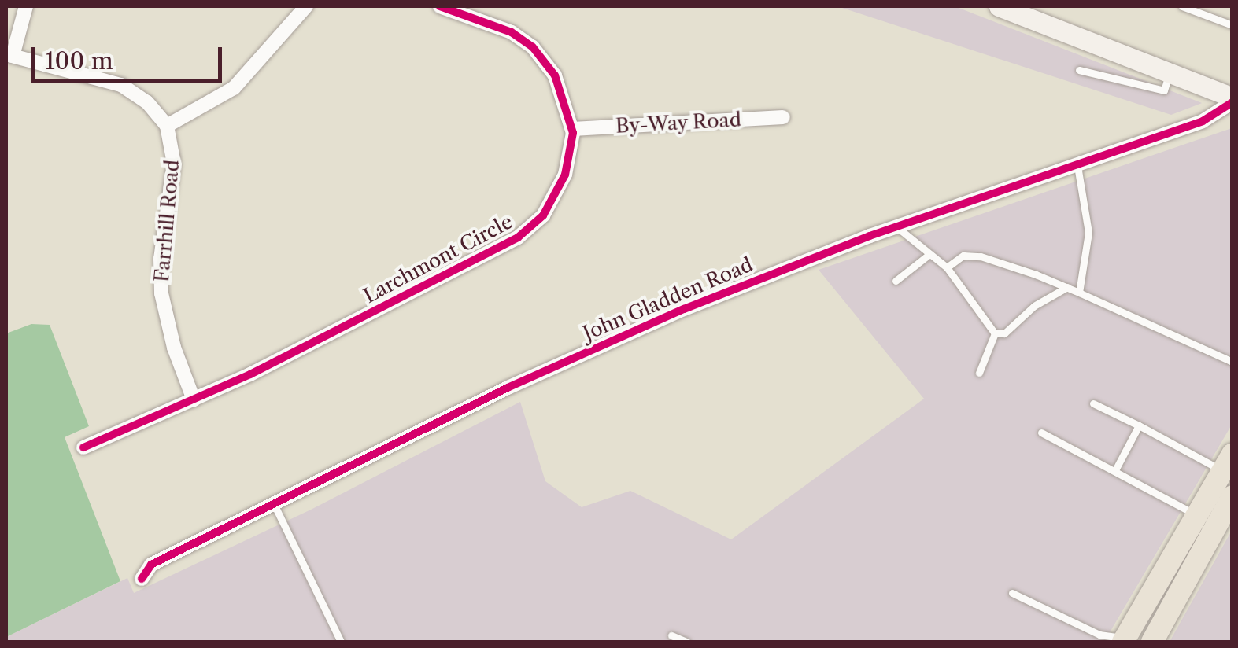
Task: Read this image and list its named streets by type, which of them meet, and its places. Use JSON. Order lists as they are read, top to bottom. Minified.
{"streets":{"street":["By-Way Road","Farrhill Road","Larchmont Circle","John Gladden Road"]},"crossings":[["By-Way Road","Larchmont Circle"],["Farrhill Road","Larchmont Circle"]],"scale_bar":"100 m"}
